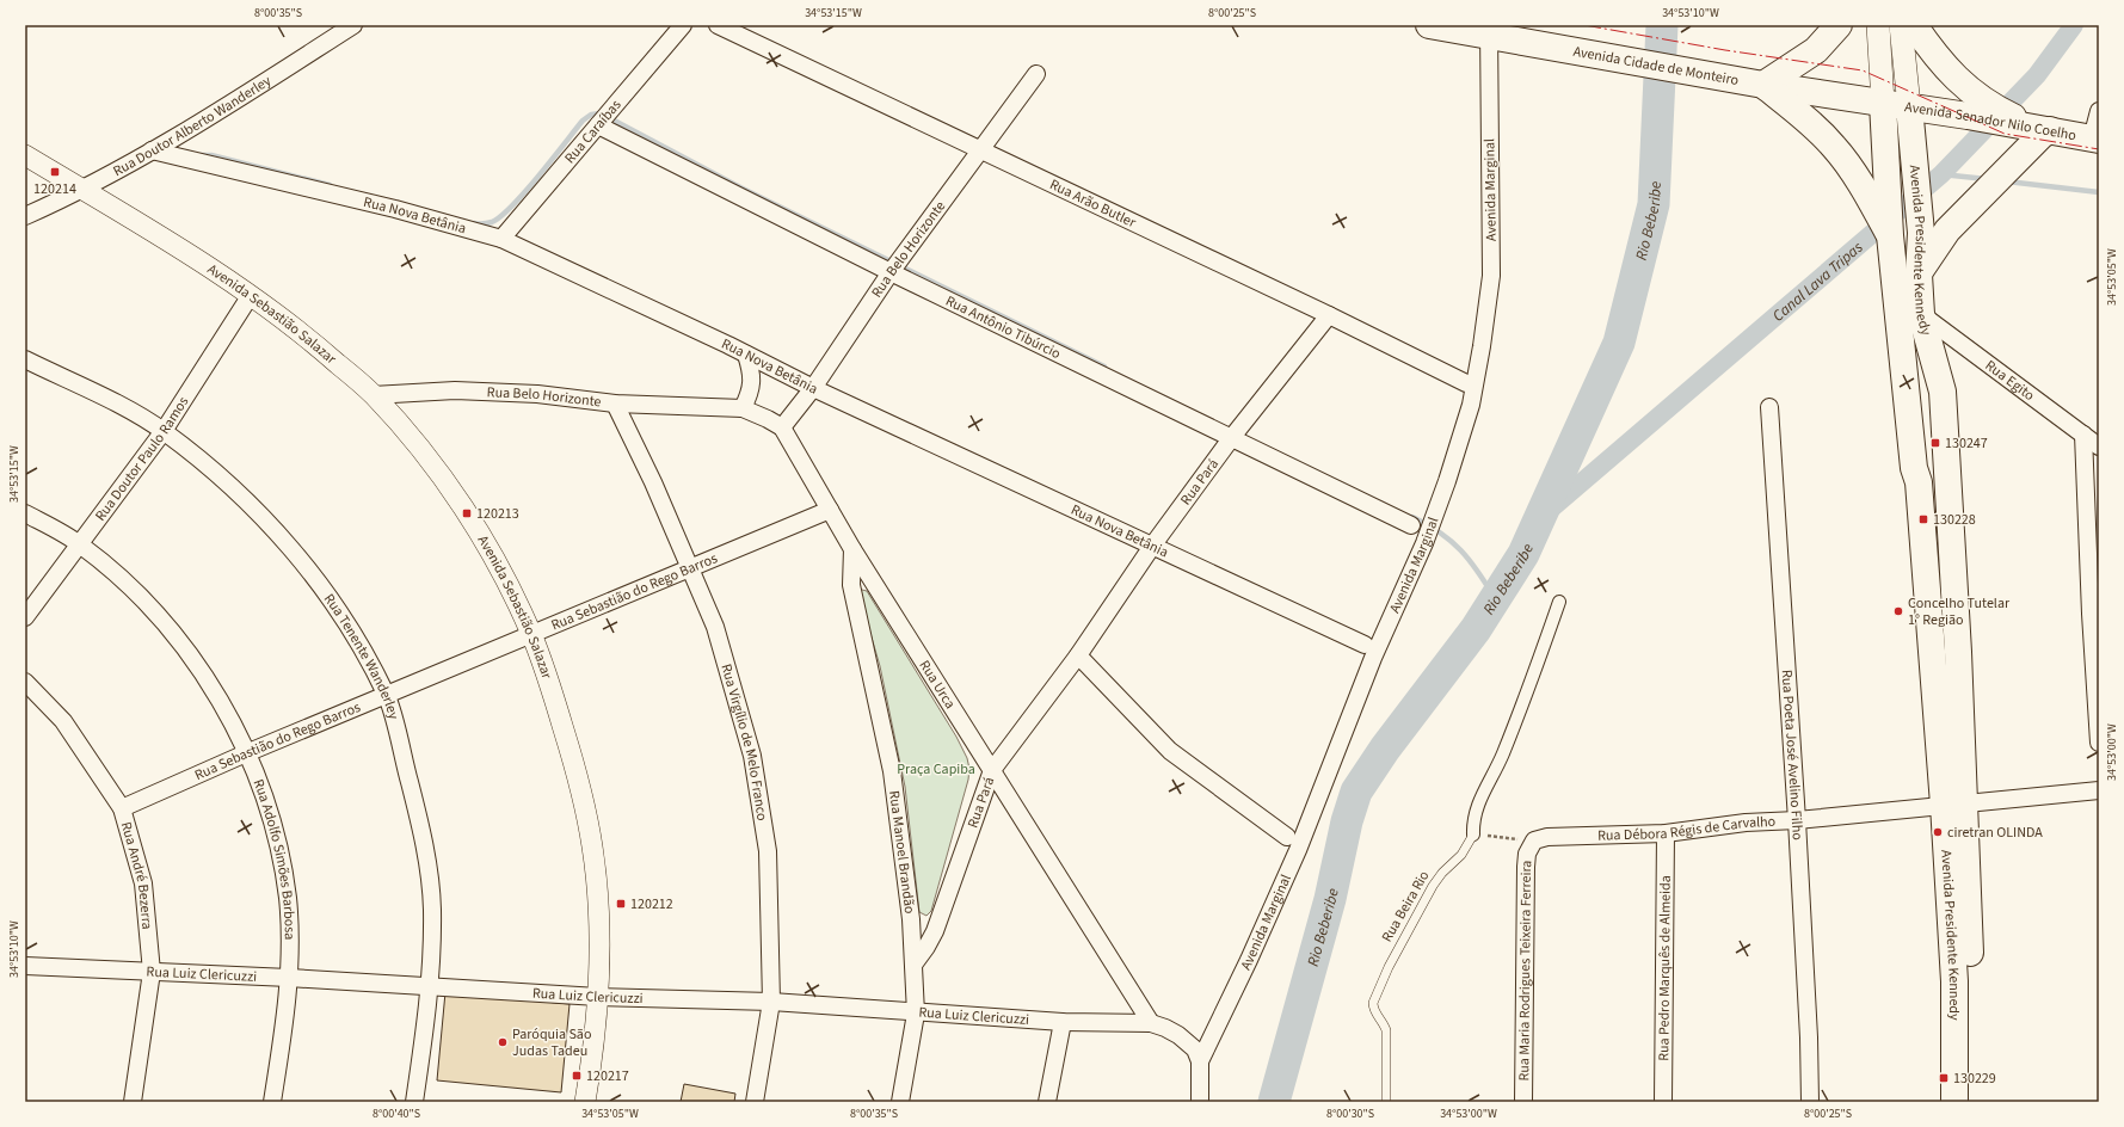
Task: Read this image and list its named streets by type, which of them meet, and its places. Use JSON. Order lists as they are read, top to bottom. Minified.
{"streets":{"main road":["Avenida Cidade de Monteiro","Avenida Senador Nilo Coelho","Avenida Presidente Kennedy"],"street":["Rua Doutor Alberto Wanderley","Rua Caraíbas","Avenida Marginal","Rua Arão Butler","Rua Nova Betânia","Rua Belo Horizonte","Avenida Sebastião Salazar","Rua Antônio Tibúrcio","Rua Egito","Rua Doutor Paulo Ramos","Rua Pará","Rua Sebastião do Rego Barros","Rua Tenente Wanderley","Rua Urca","Rua Virgílio de Melo Franco","Rua Poeta José Avelino Filho","Rua Débora Régis de Carvalho","Rua Manoel Brandão","Rua Adolfo Simões Barbosa","Rua André Bezerra","Rua Beira Rio","Rua Pedro Marquês de Almeida","Rua Maria Rodrigues Teixeira Ferreira","Rua Luiz Clericuzzi"]},"crossings":[["Avenida Cidade de Monteiro","Avenida Senador Nilo Coelho"],["Avenida Cidade de Monteiro","Avenida Marginal"],["Avenida Cidade de Monteiro","Avenida Presidente Kennedy"],["Avenida Senador Nilo Coelho","Avenida Presidente Kennedy"],["Rua Doutor Alberto Wanderley","Rua Nova Betânia"],["Rua Doutor Alberto Wanderley","Avenida Sebastião Salazar"],["Rua Caraíbas","Rua Nova Betânia"],["Rua Caraíbas","Rua Antônio Tibúrcio"],["Avenida Marginal","Rua Luiz Clericuzzi"],["Rua Arão Butler","Rua Belo Horizonte"],["Rua Arão Butler","Rua Pará"],["Rua Nova Betânia","Rua Belo Horizonte"],["Rua Nova Betânia","Rua Pará"],["Rua Belo Horizonte","Avenida Sebastião Salazar"],["Rua Belo Horizonte","Rua Antônio Tibúrcio"],["Rua Belo Horizonte","Rua Urca"],["Rua Belo Horizonte","Rua Virgílio de Melo Franco"],["Avenida Presidente Kennedy","Rua Egito"],["Avenida Presidente Kennedy","Rua Débora Régis de Carvalho"],["Avenida Sebastião Salazar","Rua Doutor Paulo Ramos"],["Avenida Sebastião Salazar","Rua Sebastião do Rego Barros"],["Avenida Sebastião Salazar","Rua Luiz Clericuzzi"],["Rua Antônio Tibúrcio","Rua Pará"],["Rua Doutor Paulo Ramos","Rua Tenente Wanderley"],["Rua Doutor Paulo Ramos","Rua Adolfo Simões Barbosa"],["Rua Pará","Rua Urca"],["Rua Pará","Rua Manoel Brandão"],["Rua Sebastião do Rego Barros","Rua Tenente Wanderley"],["Rua Sebastião do Rego Barros","Rua Urca"],["Rua Sebastião do Rego Barros","Rua Virgílio de Melo Franco"],["Rua Sebastião do Rego Barros","Rua Adolfo Simões Barbosa"],["Rua Sebastião do Rego Barros","Rua André Bezerra"],["Rua Tenente Wanderley","Rua Luiz Clericuzzi"],["Rua Urca","Rua Manoel Brandão"],["Rua Urca","Rua Luiz Clericuzzi"],["Rua Virgílio de Melo Franco","Rua Luiz Clericuzzi"],["Rua Poeta José Avelino Filho","Rua Débora Régis de Carvalho"],["Rua Débora Régis de Carvalho","Rua Pedro Marquês de Almeida"],["Rua Débora Régis de Carvalho","Rua Maria Rodrigues Teixeira Ferreira"],["Rua Manoel Brandão","Rua Luiz Clericuzzi"],["Rua Adolfo Simões Barbosa","Rua Luiz Clericuzzi"],["Rua André Bezerra","Rua Luiz Clericuzzi"]],"water":["Rio Beberibe","Canal Lava Tripas"],"parks":["Praça Capiba"],"places":{"transit":["120214","130247","120213","130228","120212","120217","130229"],"other":["Concelho Tutelar 1° Região","ciretran OLINDA","Paróquia São Judas Tadeu"]},"coordinates":["8°00'35\"S","34°53'15\"W","8°00'25\"S","34°53'10\"W","34°53'05\"W","34°53'00\"W","8°00'40\"S","8°00'30\"S"]}
